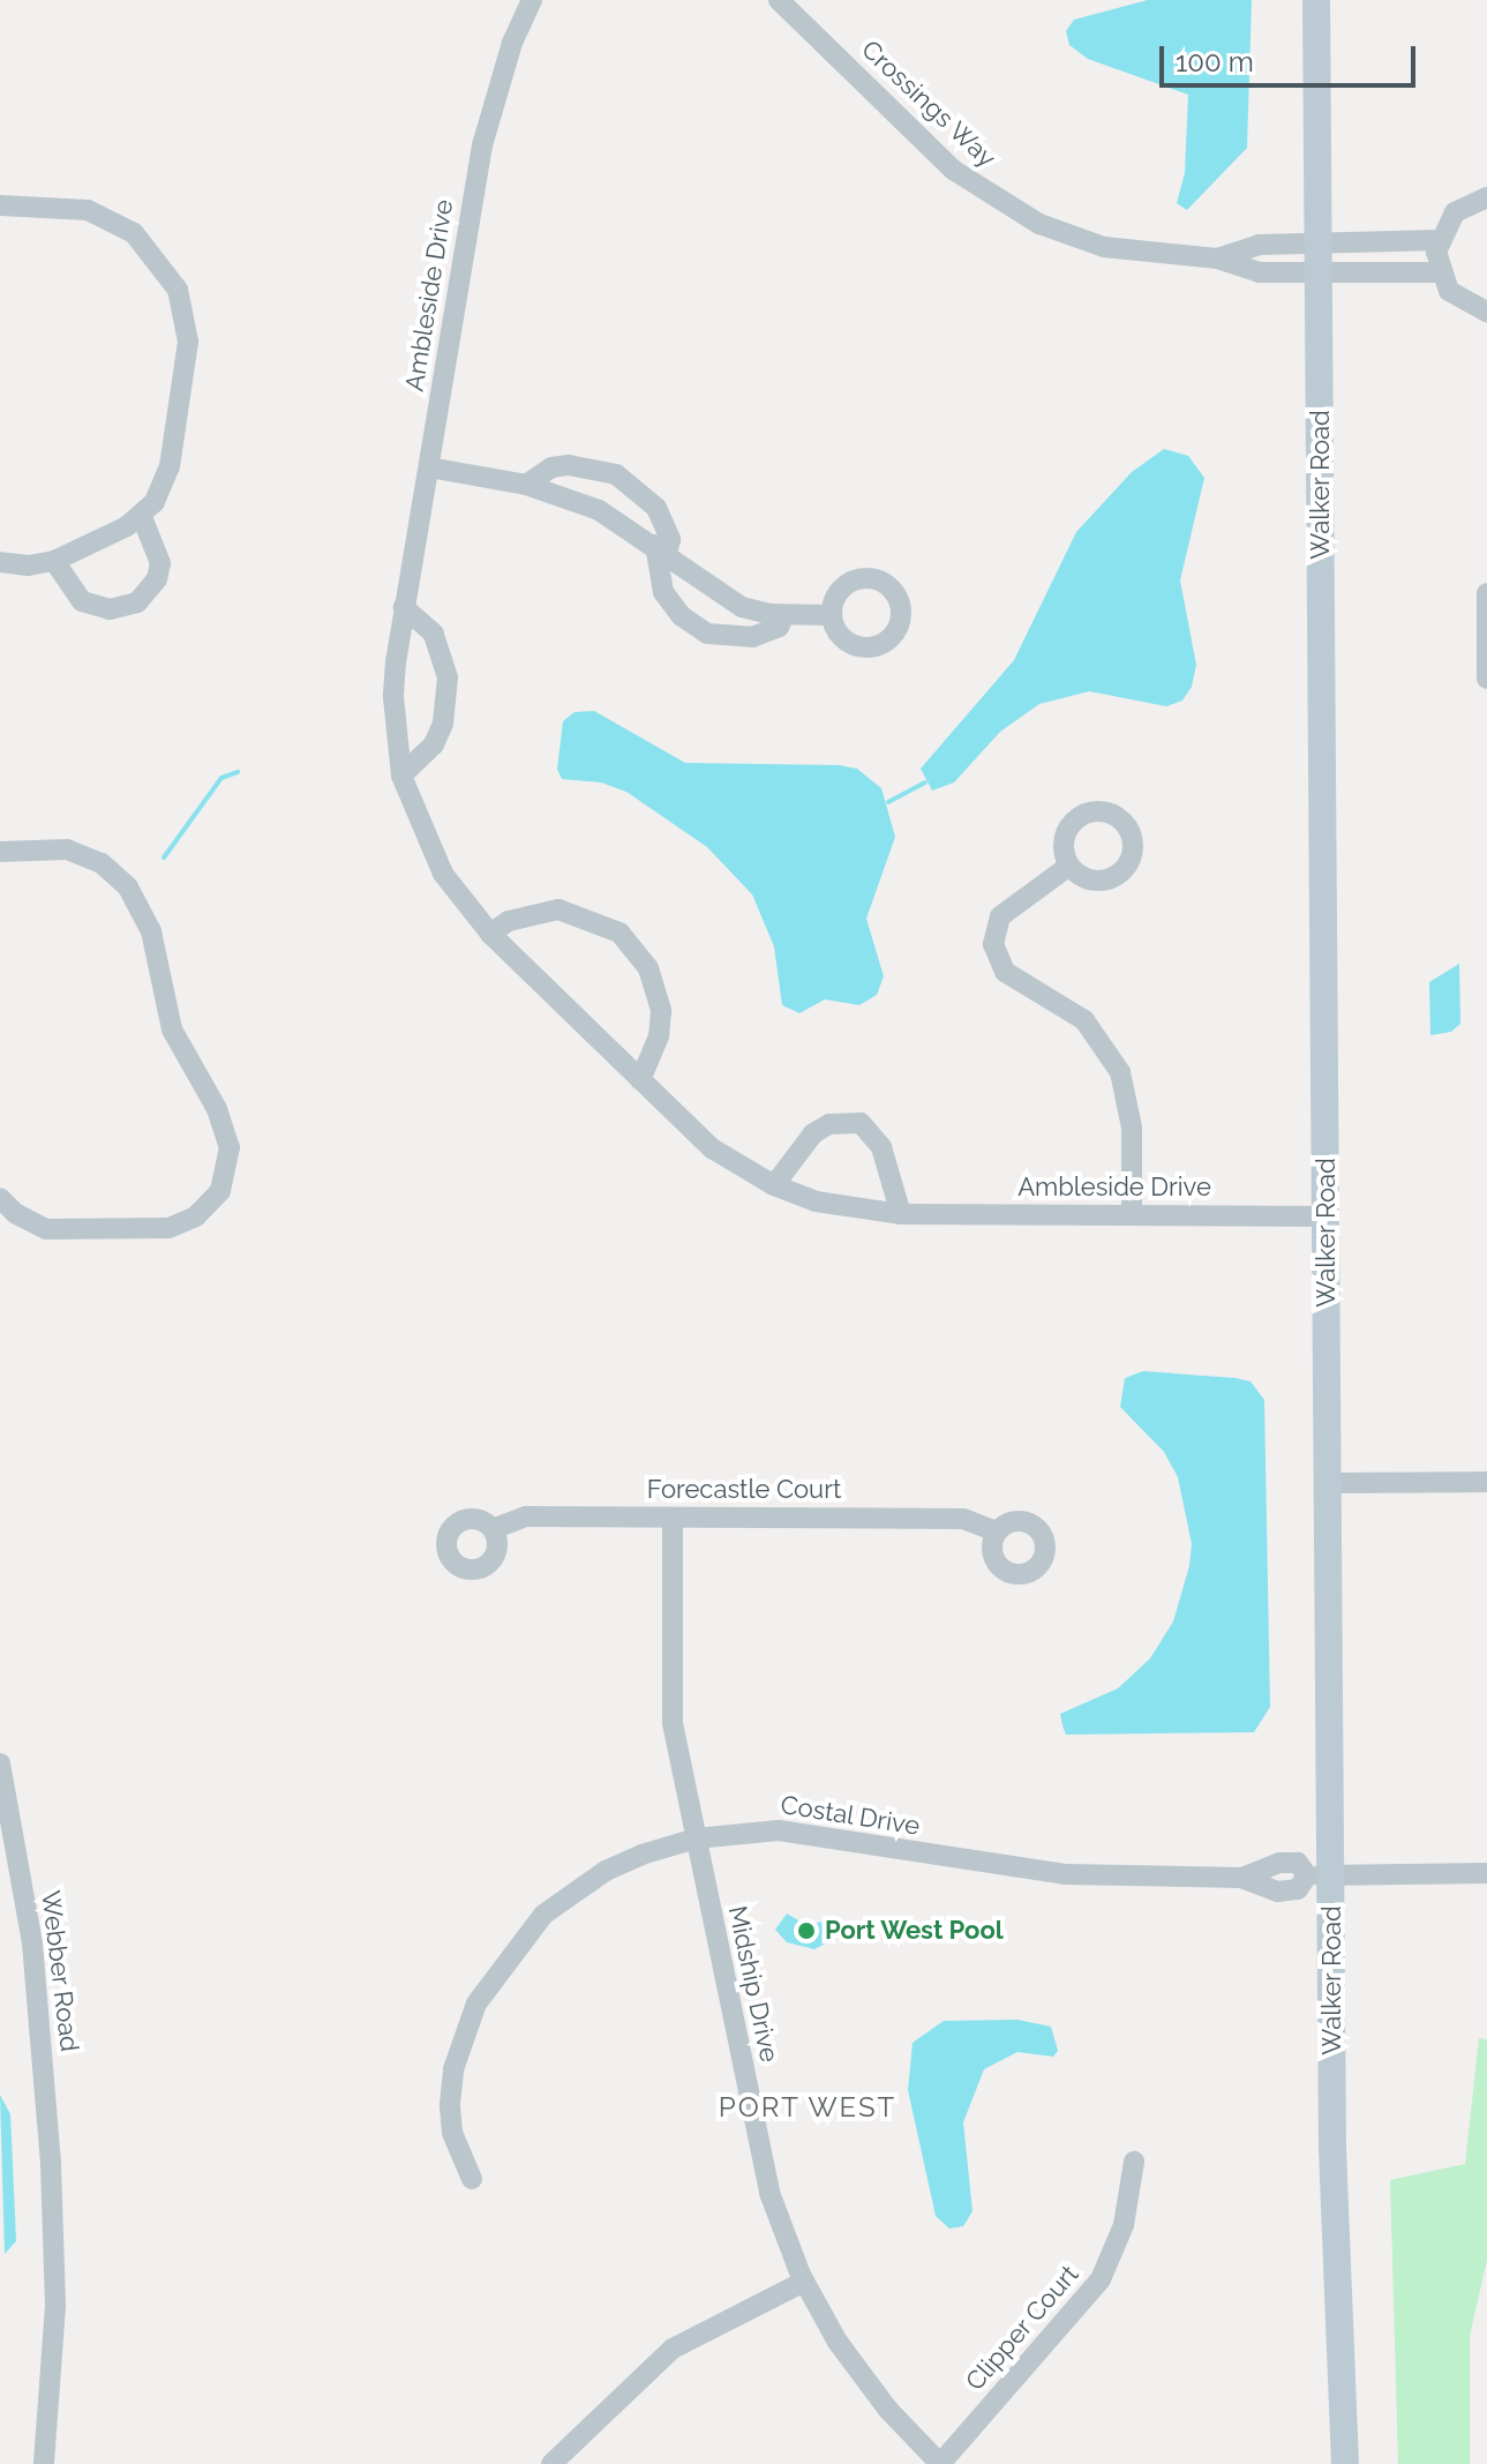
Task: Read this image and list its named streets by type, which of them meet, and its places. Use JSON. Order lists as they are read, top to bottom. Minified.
{"streets":{"street":["Crossings Way","Ambleside Drive","Walker Road","Forecastle Court","Costal Drive","Webber Road","Midship Drive","Clipper Court"]},"crossings":[["Crossings Way","Walker Road"],["Ambleside Drive","Walker Road"],["Walker Road","Costal Drive"],["Forecastle Court","Midship Drive"],["Costal Drive","Midship Drive"],["Midship Drive","Clipper Court"]],"districts":["PORT WEST"],"places":["Port West Pool"],"scale_bar":"100 m"}
